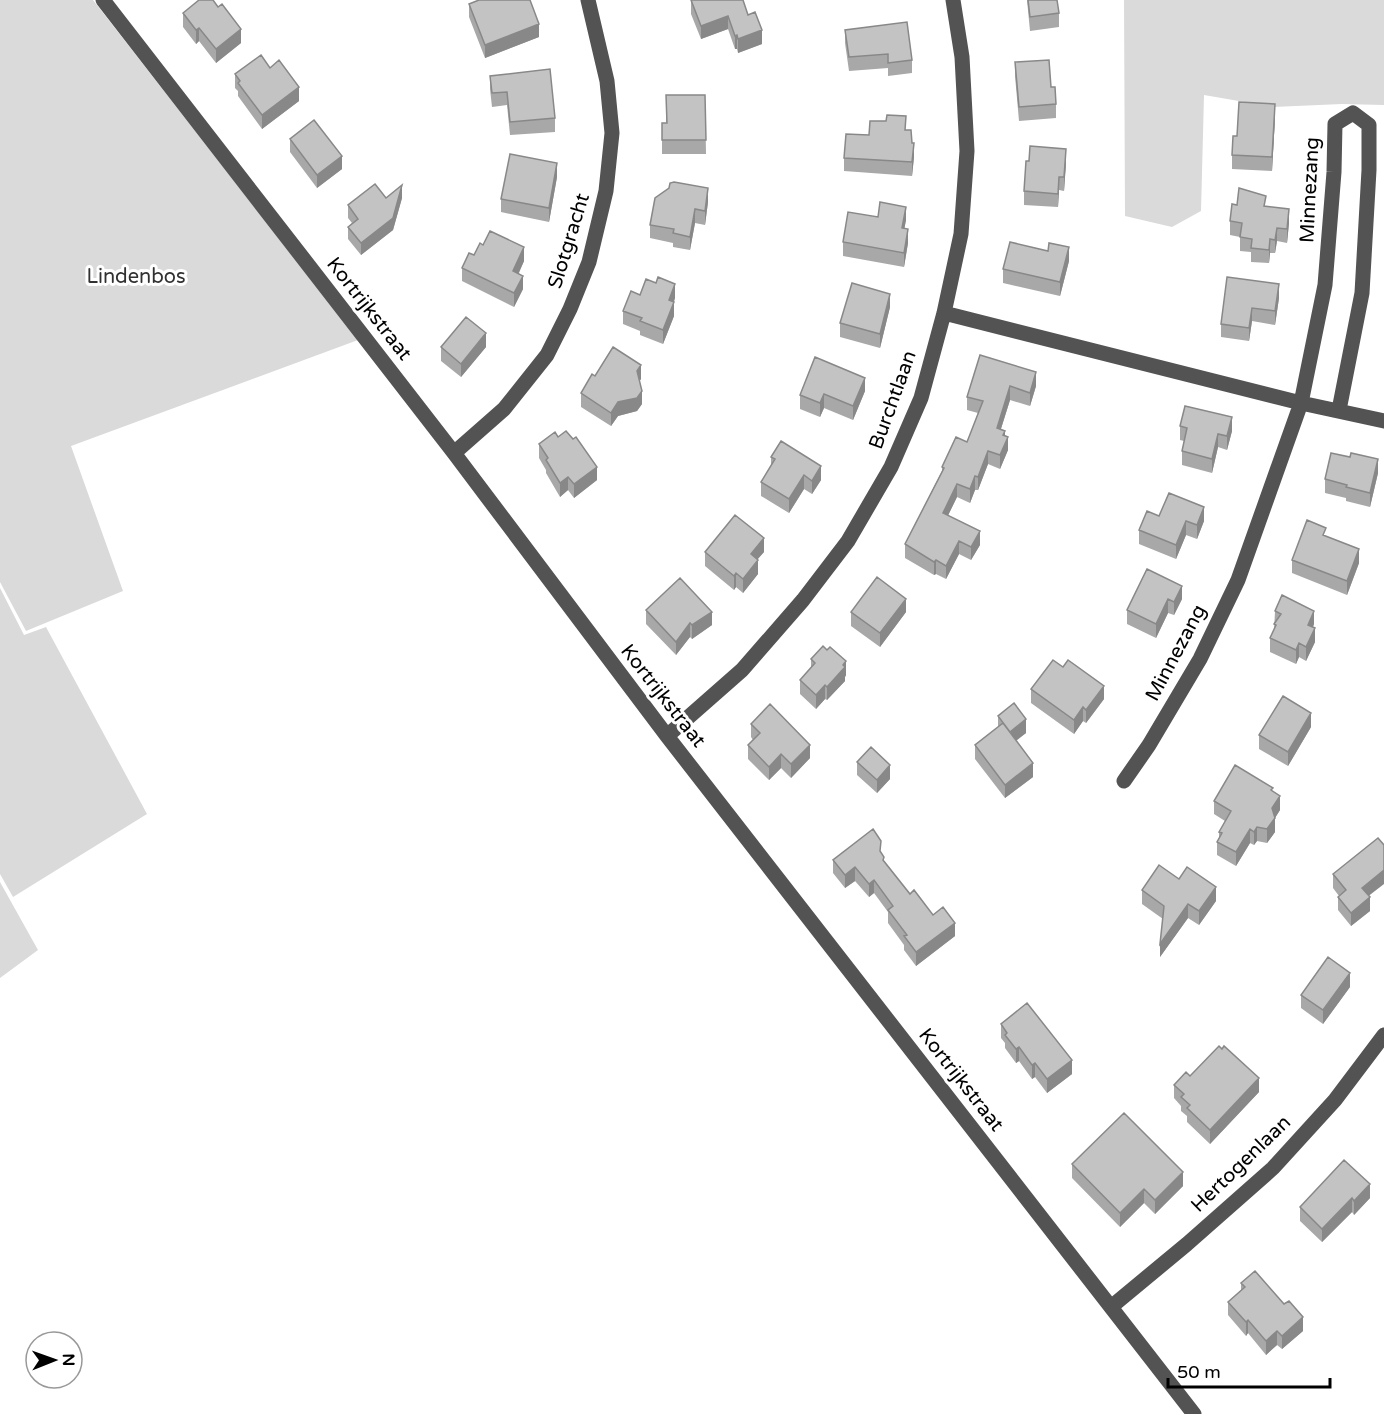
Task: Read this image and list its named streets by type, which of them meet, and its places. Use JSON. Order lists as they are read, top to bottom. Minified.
{"streets":{"street":["Minnezang","Slotgracht","Kortrijkstraat","Burchtlaan","Hertogenlaan"]},"crossings":[["Slotgracht","Kortrijkstraat"],["Kortrijkstraat","Burchtlaan"],["Kortrijkstraat","Hertogenlaan"]],"parks":["Lindenbos"],"scale_bar":"50 m","north":"right"}
